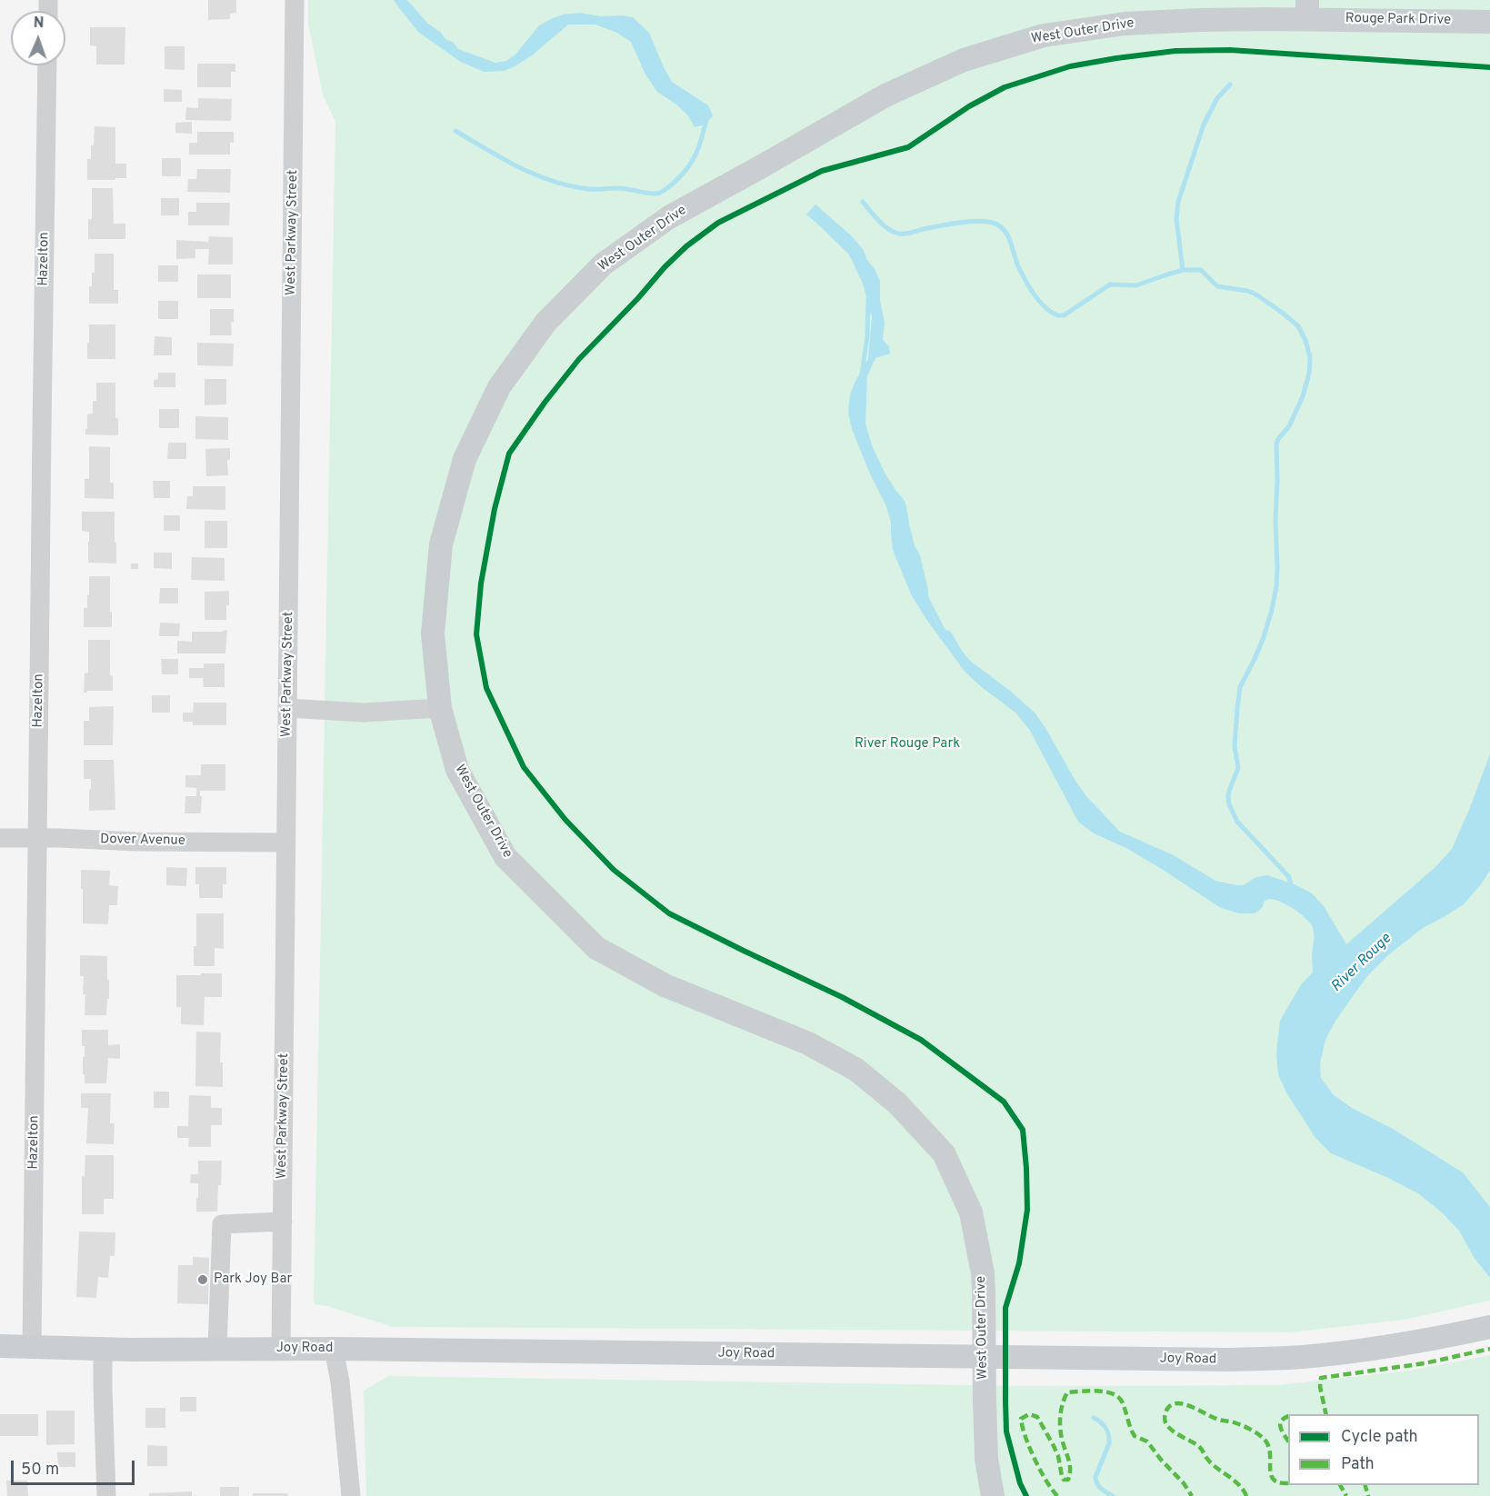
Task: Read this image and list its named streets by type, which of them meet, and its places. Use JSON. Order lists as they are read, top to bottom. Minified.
{"streets":{"main road":["Rouge Park Drive","West Outer Drive","Joy Road"],"street":["West Parkway Street","Hazelton","Dover Avenue"]},"crossings":[["Rouge Park Drive","West Outer Drive"],["West Parkway Street","Dover Avenue"],["West Parkway Street","Joy Road"],["Hazelton","Dover Avenue"],["Hazelton","Joy Road"]],"water":["River Rouge"],"parks":["River Rouge Park"],"places":["Park Joy Bar"],"legend":["Cycle path","Path"],"scale_bar":"50 m","north":"top"}
